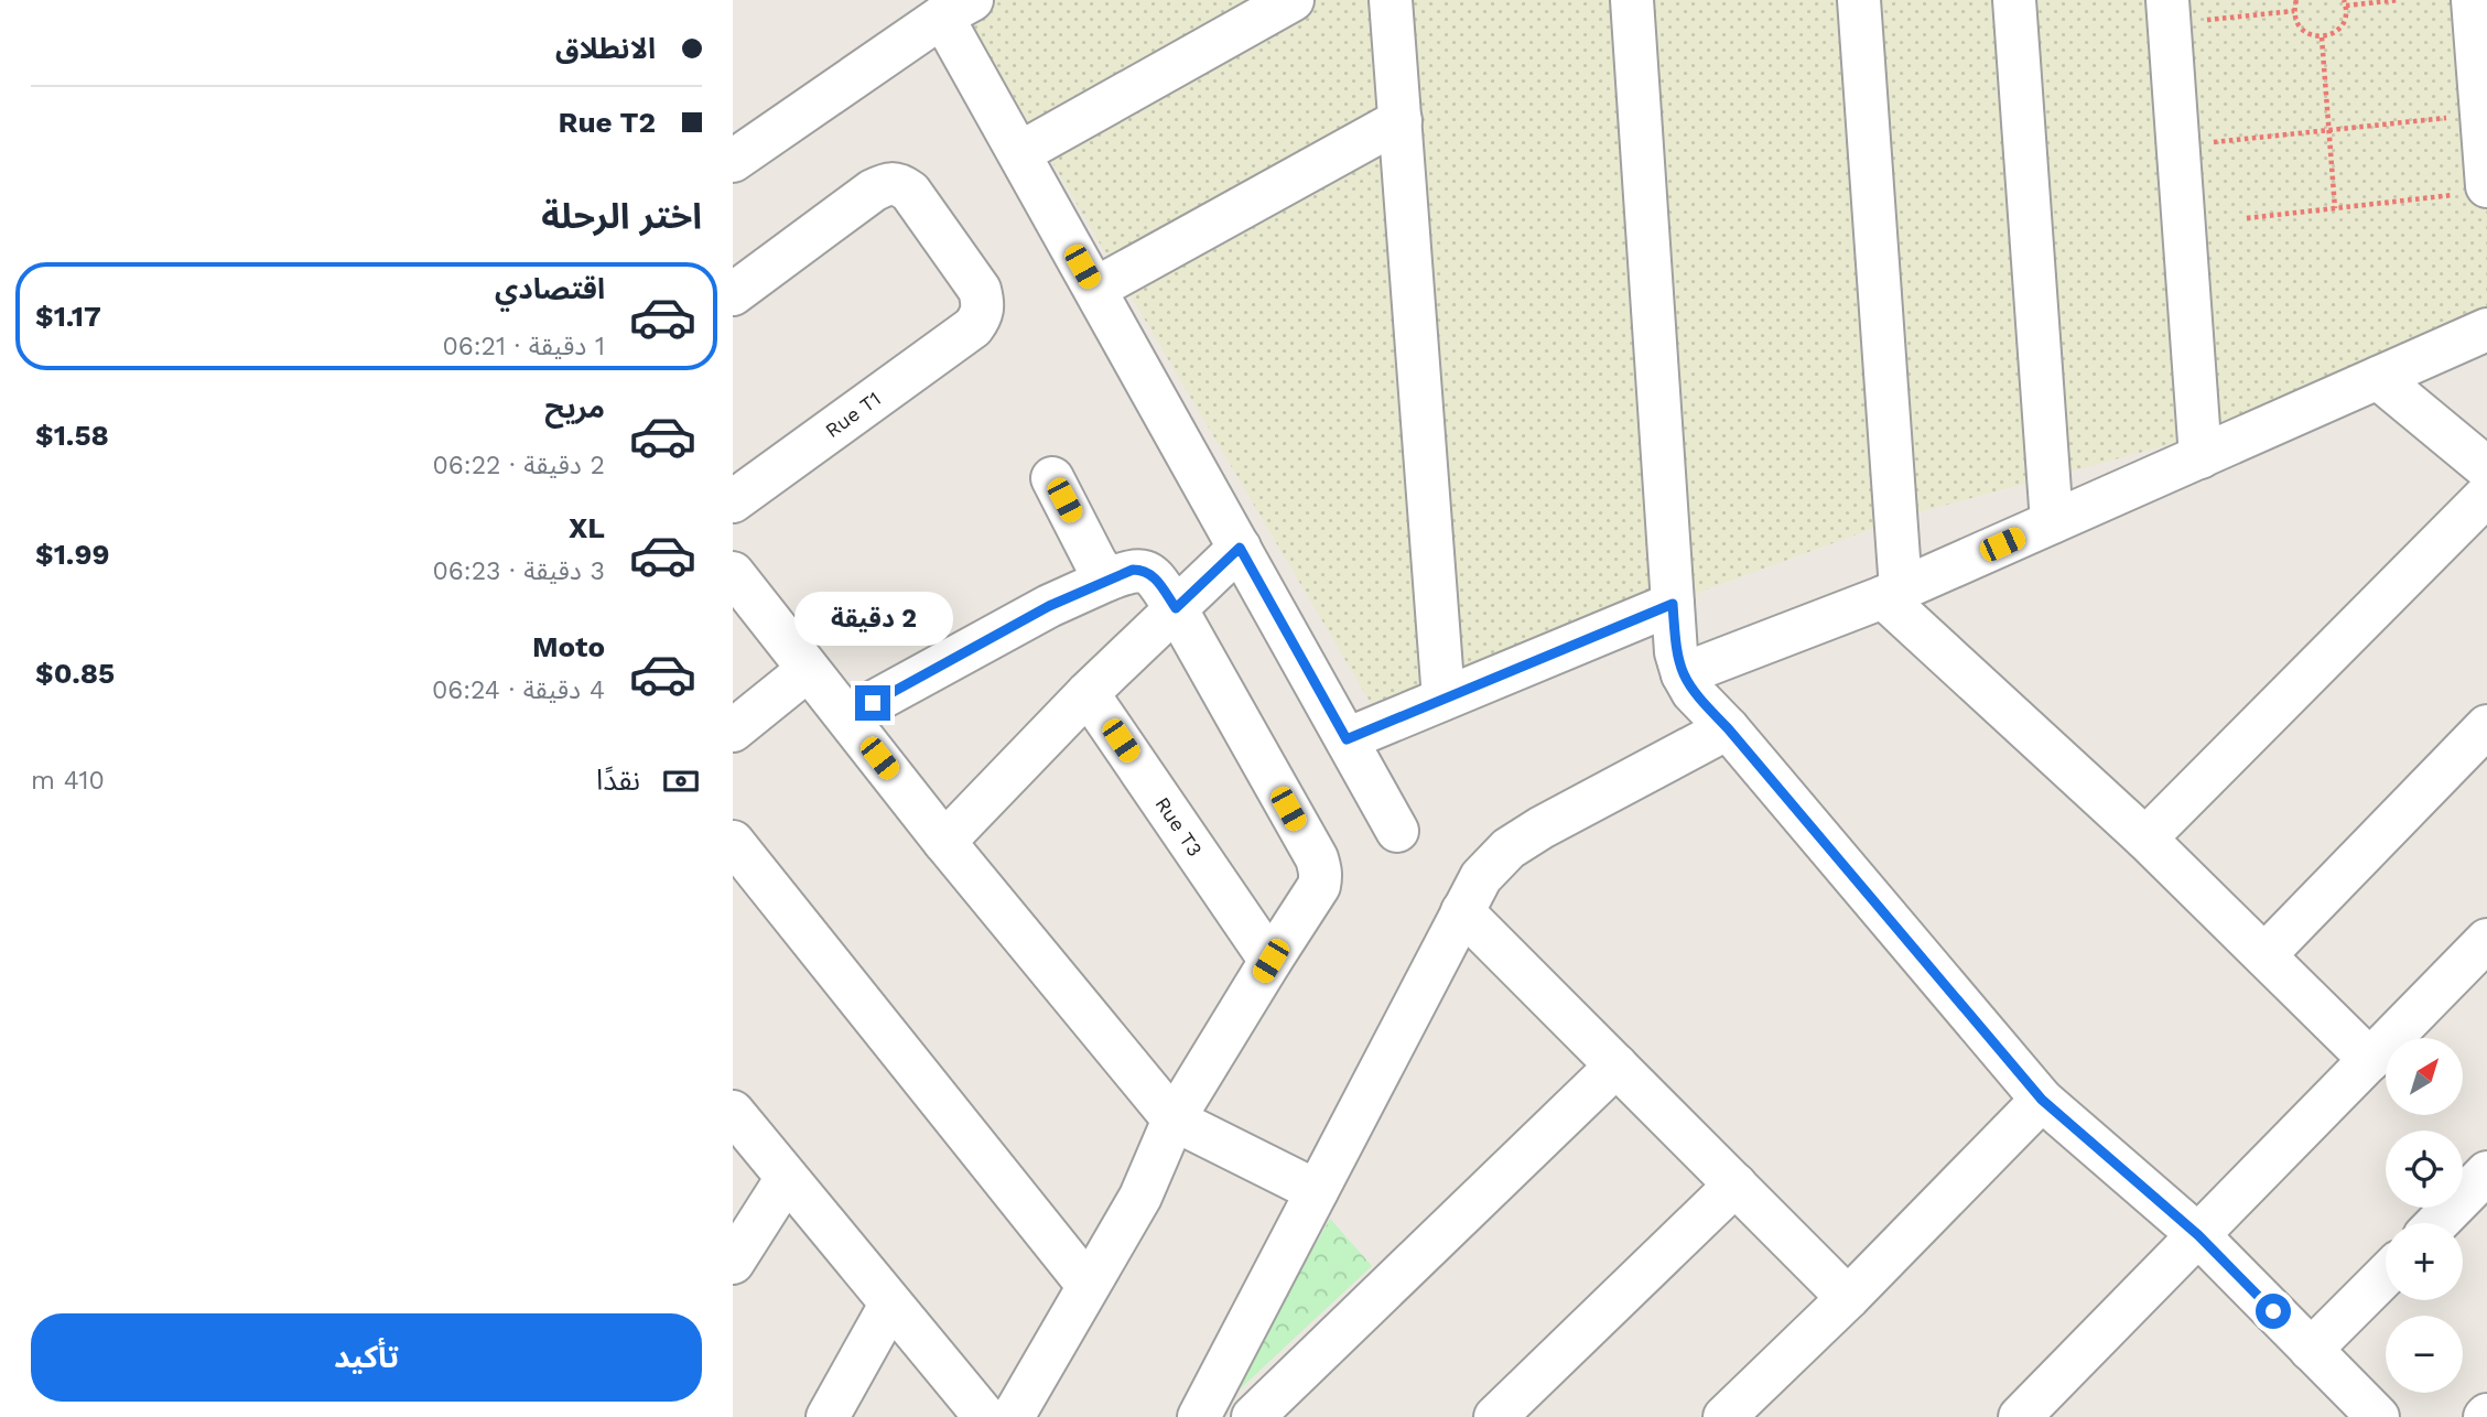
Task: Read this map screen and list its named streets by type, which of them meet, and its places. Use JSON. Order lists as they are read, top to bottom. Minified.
{"streets":{"street":["Rue T1","Rue T3"]},"north":"top right","page":{"banner":["الانطلاق","Rue T2"],"heading":"اختر الرحلة","list":[{"name":"اقتصادي","note":"1 دقيقة · 06:21","value":"$1.17"},{"name":"مريح","note":"2 دقيقة · 06:22","value":"$1.58"},{"name":"XL","note":"3 دقيقة · 06:23","value":"$1.99"},{"name":"Moto","note":"4 دقيقة · 06:24","value":"$0.85"}],"bubble":"2 دقيقة","pay":["نقدًا","410 m"],"map_buttons":["+","−"],"buttons":"تأكيد"}}
